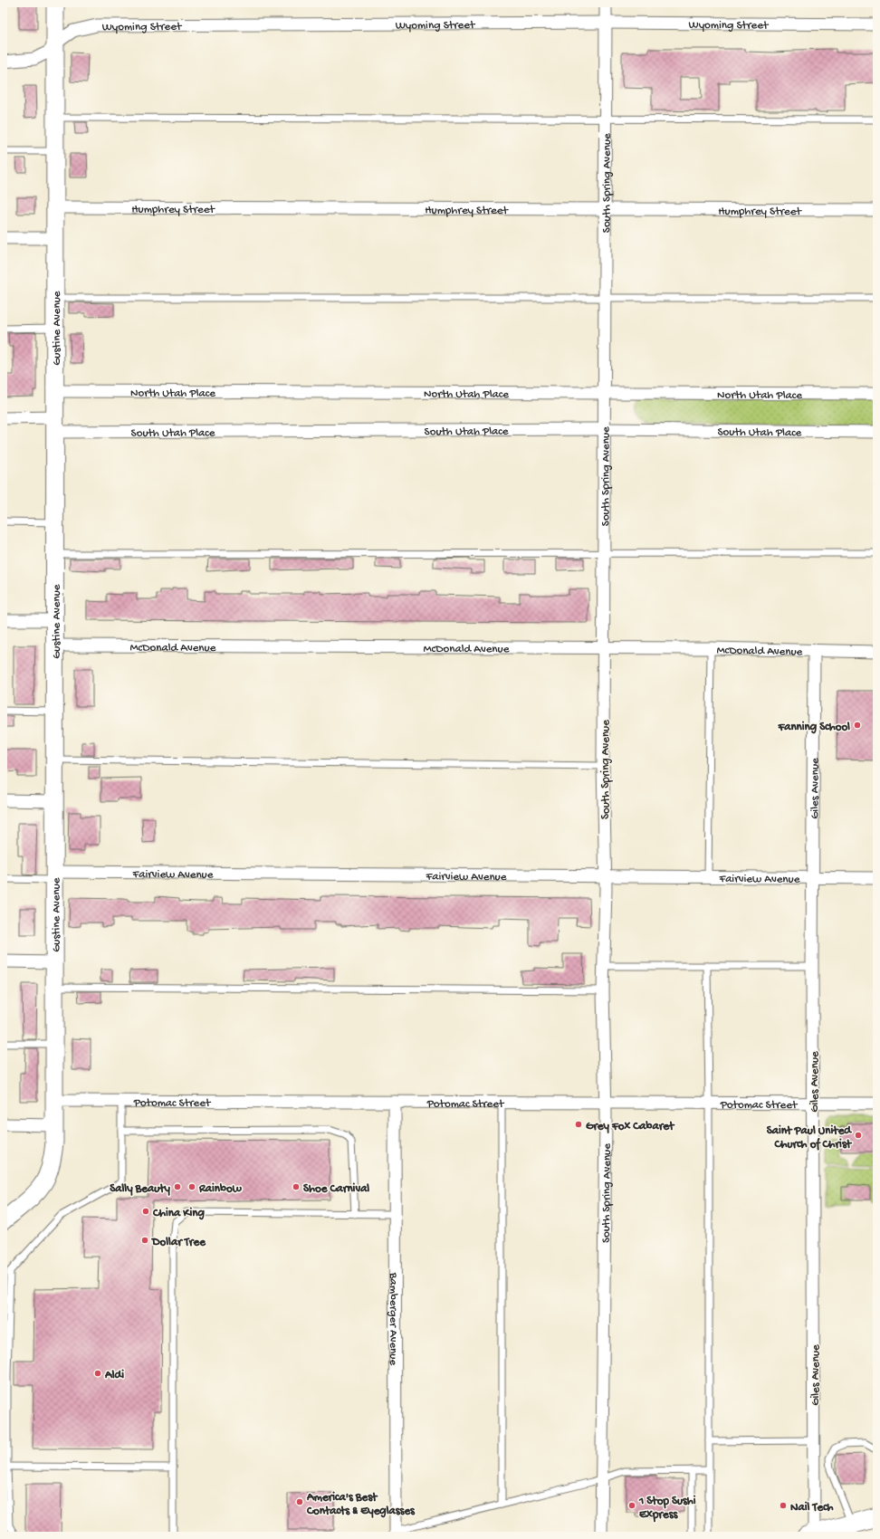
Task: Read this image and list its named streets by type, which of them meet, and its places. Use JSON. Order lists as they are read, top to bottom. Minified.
{"streets":{"street":["Wyoming Street","South Spring Avenue","Humphrey Street","Gustine Avenue","North Utah Place","South Utah Place","McDonald Avenue","Giles Avenue","Fairview Avenue","Potomac Street","Bamberger Avenue"]},"crossings":[["Wyoming Street","South Spring Avenue"],["Wyoming Street","Gustine Avenue"],["South Spring Avenue","Humphrey Street"],["South Spring Avenue","North Utah Place"],["South Spring Avenue","South Utah Place"],["South Spring Avenue","McDonald Avenue"],["South Spring Avenue","Fairview Avenue"],["South Spring Avenue","Potomac Street"],["Humphrey Street","Gustine Avenue"],["Gustine Avenue","North Utah Place"],["Gustine Avenue","South Utah Place"],["Gustine Avenue","McDonald Avenue"],["Gustine Avenue","Fairview Avenue"],["Gustine Avenue","Potomac Street"],["McDonald Avenue","Giles Avenue"],["Giles Avenue","Fairview Avenue"],["Giles Avenue","Potomac Street"],["Potomac Street","Bamberger Avenue"]],"places":["Fanning School","Grey Fox Cabaret","Saint Paul United Church of Christ","Sally Beauty","Rainbow","Shoe Carnival","China King","Dollar Tree","Aldi","America's Best Contacts & Eyeglasses","1 Stop Sushi Express","Nail Tech"]}
